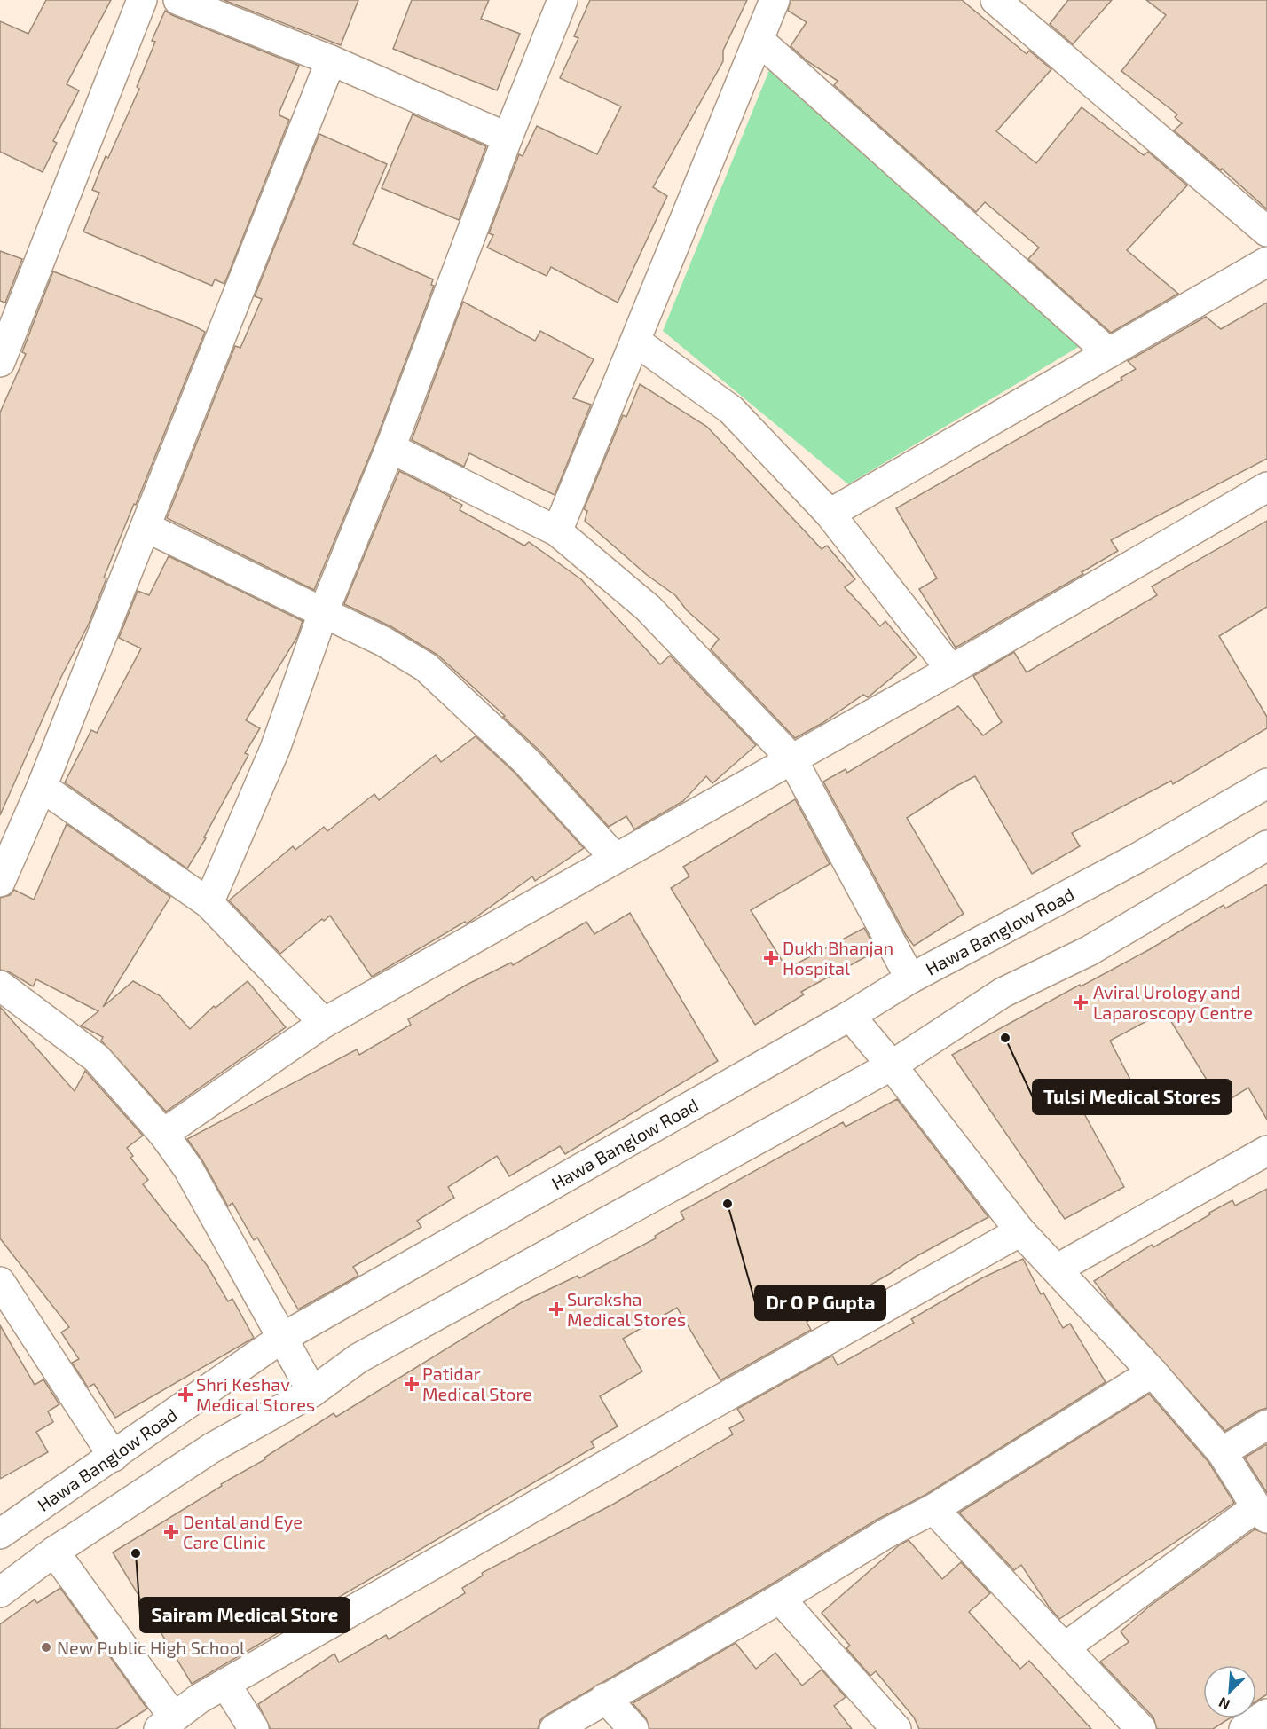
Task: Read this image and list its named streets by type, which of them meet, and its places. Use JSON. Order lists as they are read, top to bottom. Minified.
{"streets":{"street":["Hawa Banglow Road"]},"places":{"health":["Dukh Bhanjan Hospital","Aviral Urology and Laparoscopy Centre","Suraksha Medical Stores","Patidar Medical Store","Shri Keshav Medical Stores","Dental and Eye Care Clinic"],"other":["Tulsi Medical Stores","Dr O P Gupta","Sairam Medical Store","New Public High School"]},"north":"bottom left"}
